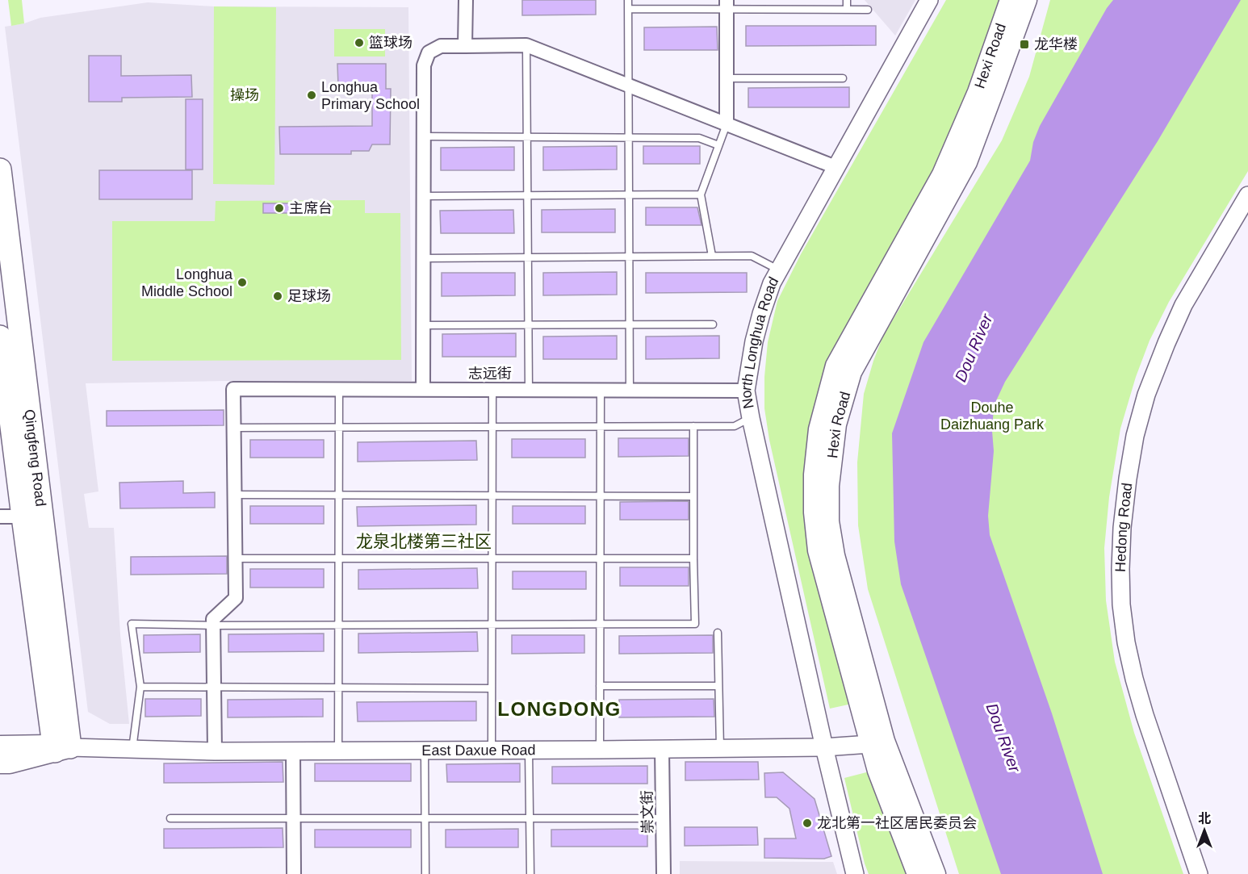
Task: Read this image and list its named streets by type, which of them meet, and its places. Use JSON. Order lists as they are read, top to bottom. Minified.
{"streets":{"main road":["Hexi Road","Qingfeng Road","East Daxue Road"],"street":["North Longhua Road","志远街","Hedong Road","崇文街"]},"crossings":[["Hexi Road","East Daxue Road"],["North Longhua Road","志远街"],["North Longhua Road","East Daxue Road"],["Qingfeng Road","East Daxue Road"],["East Daxue Road","崇文街"]],"districts":["龙泉北楼第三社区","LONGDONG"],"water":["Dou River"],"parks":["操场","Douhe Daizhuang Park"],"places":{"other":["篮球场","Longhua Primary School","主席台","Longhua Middle School","足球场","龙北第一社区居民委员会"],"transit":["龙华楼"]},"north":"top"}
